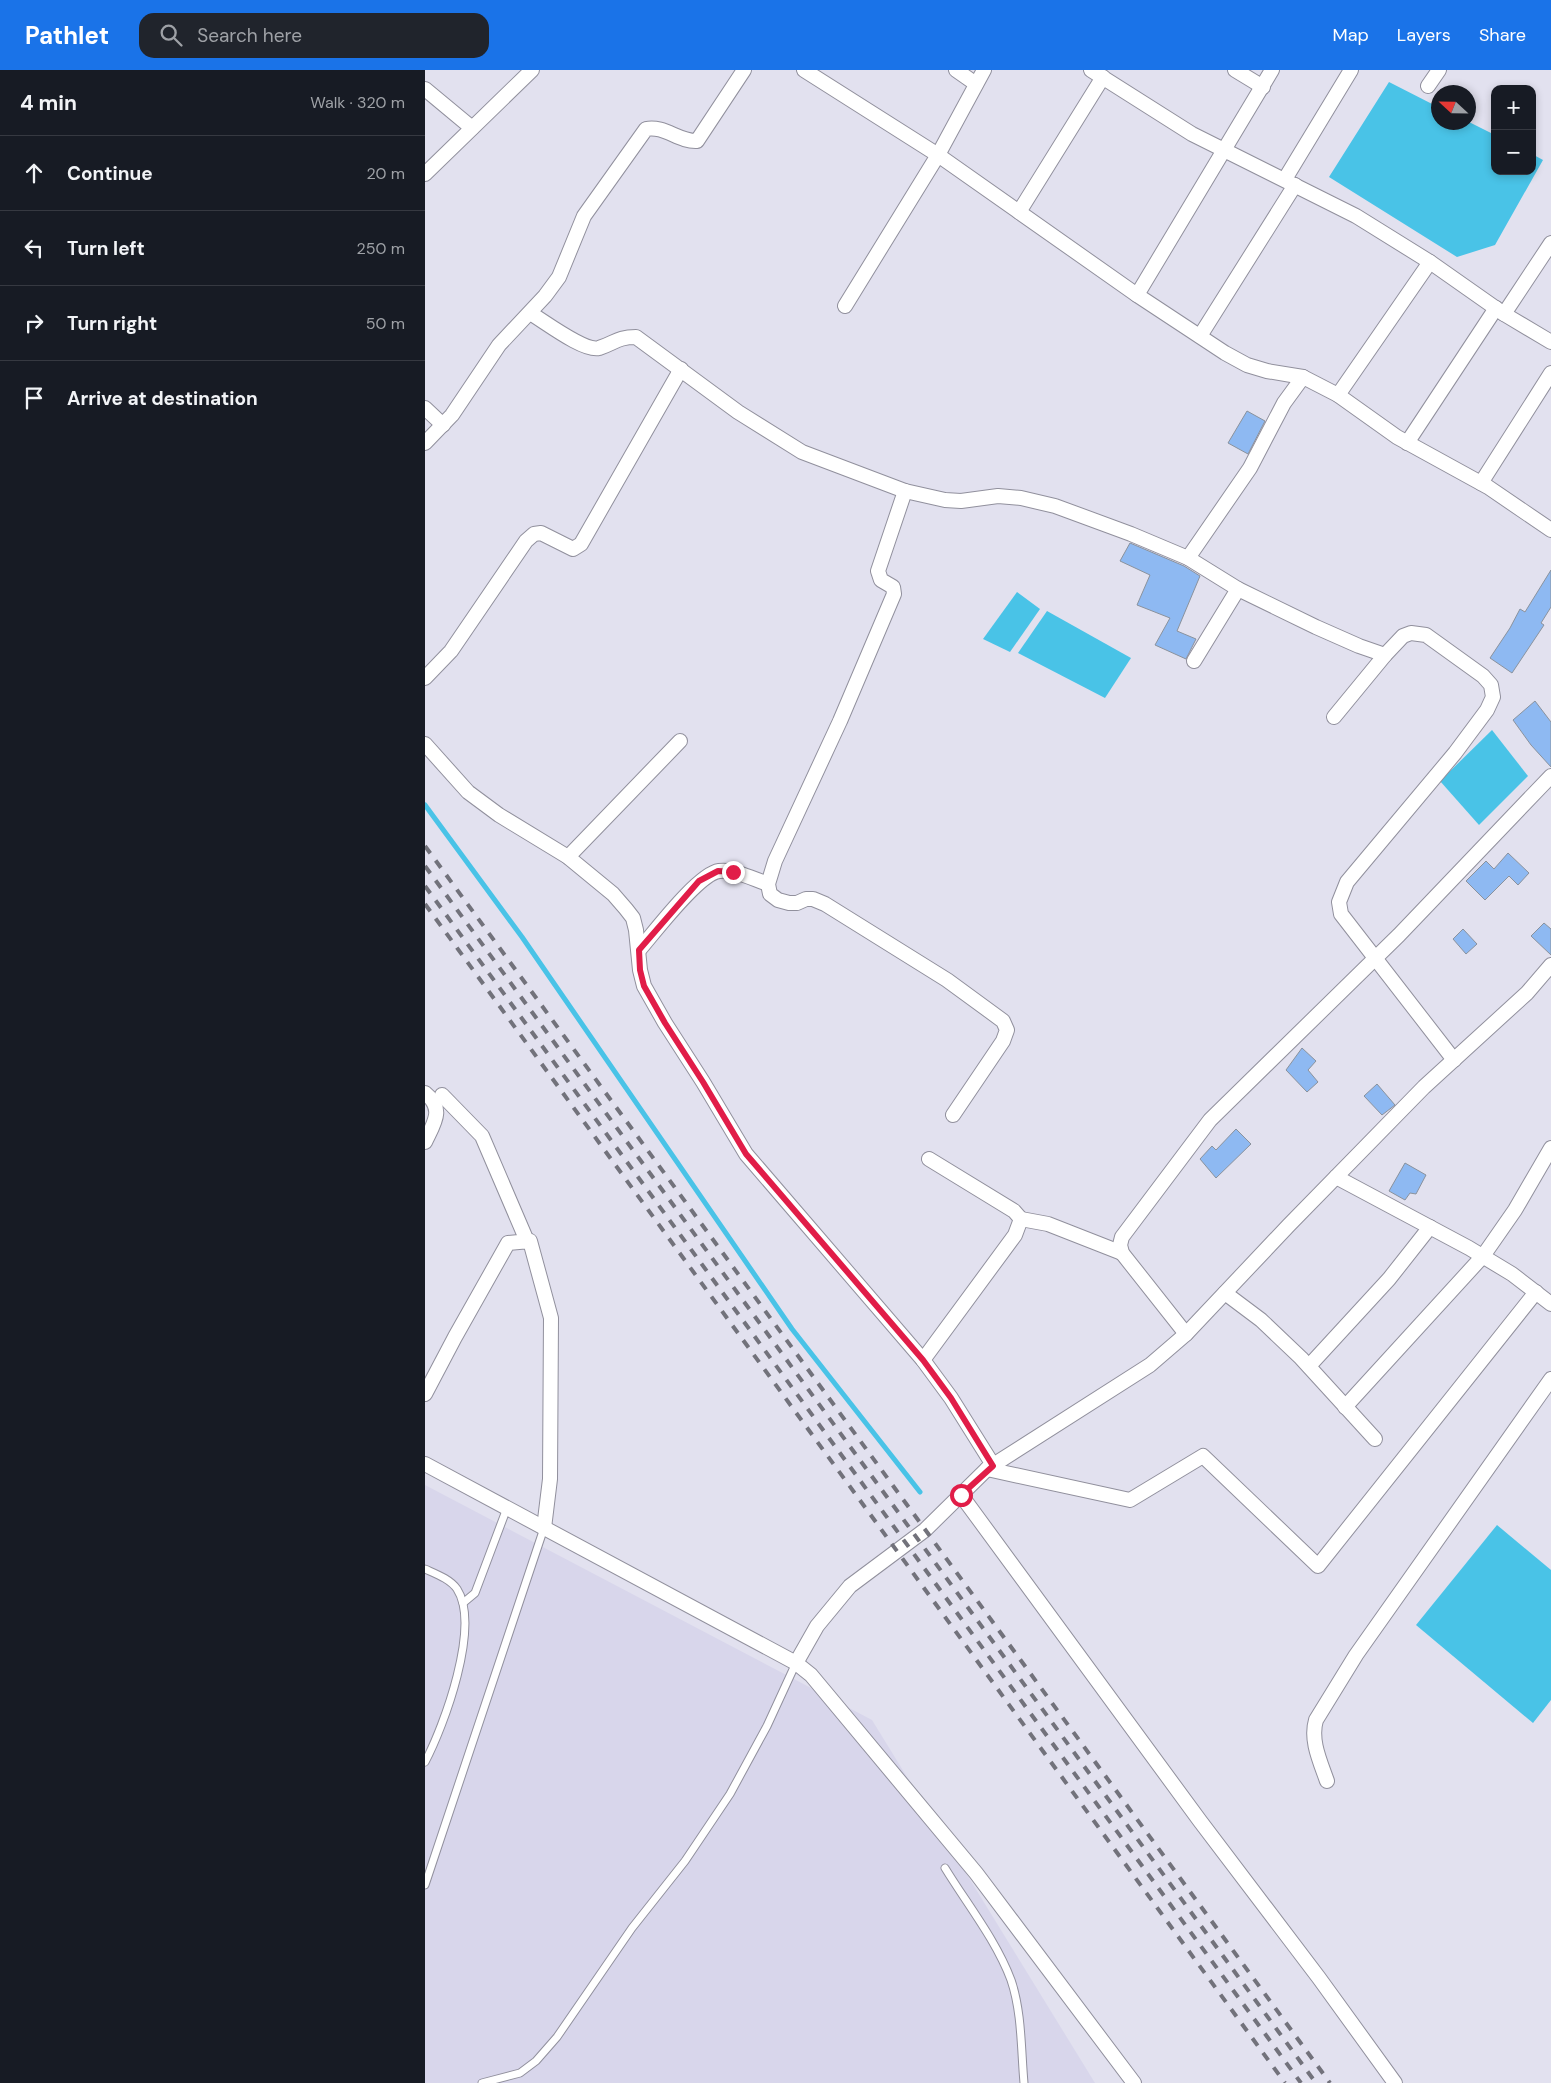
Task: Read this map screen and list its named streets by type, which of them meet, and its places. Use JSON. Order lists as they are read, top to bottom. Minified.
{"north":"left","page":{"header":"Pathlet","search":"Search here","nav":["Map","Layers","Share"],"heading":["4 min","Walk · 320 m"],"map_buttons":["+","−"],"list":[["Continue","20 m"],["Turn left","250 m"],["Turn right","50 m"],"Arrive at destination"]}}
